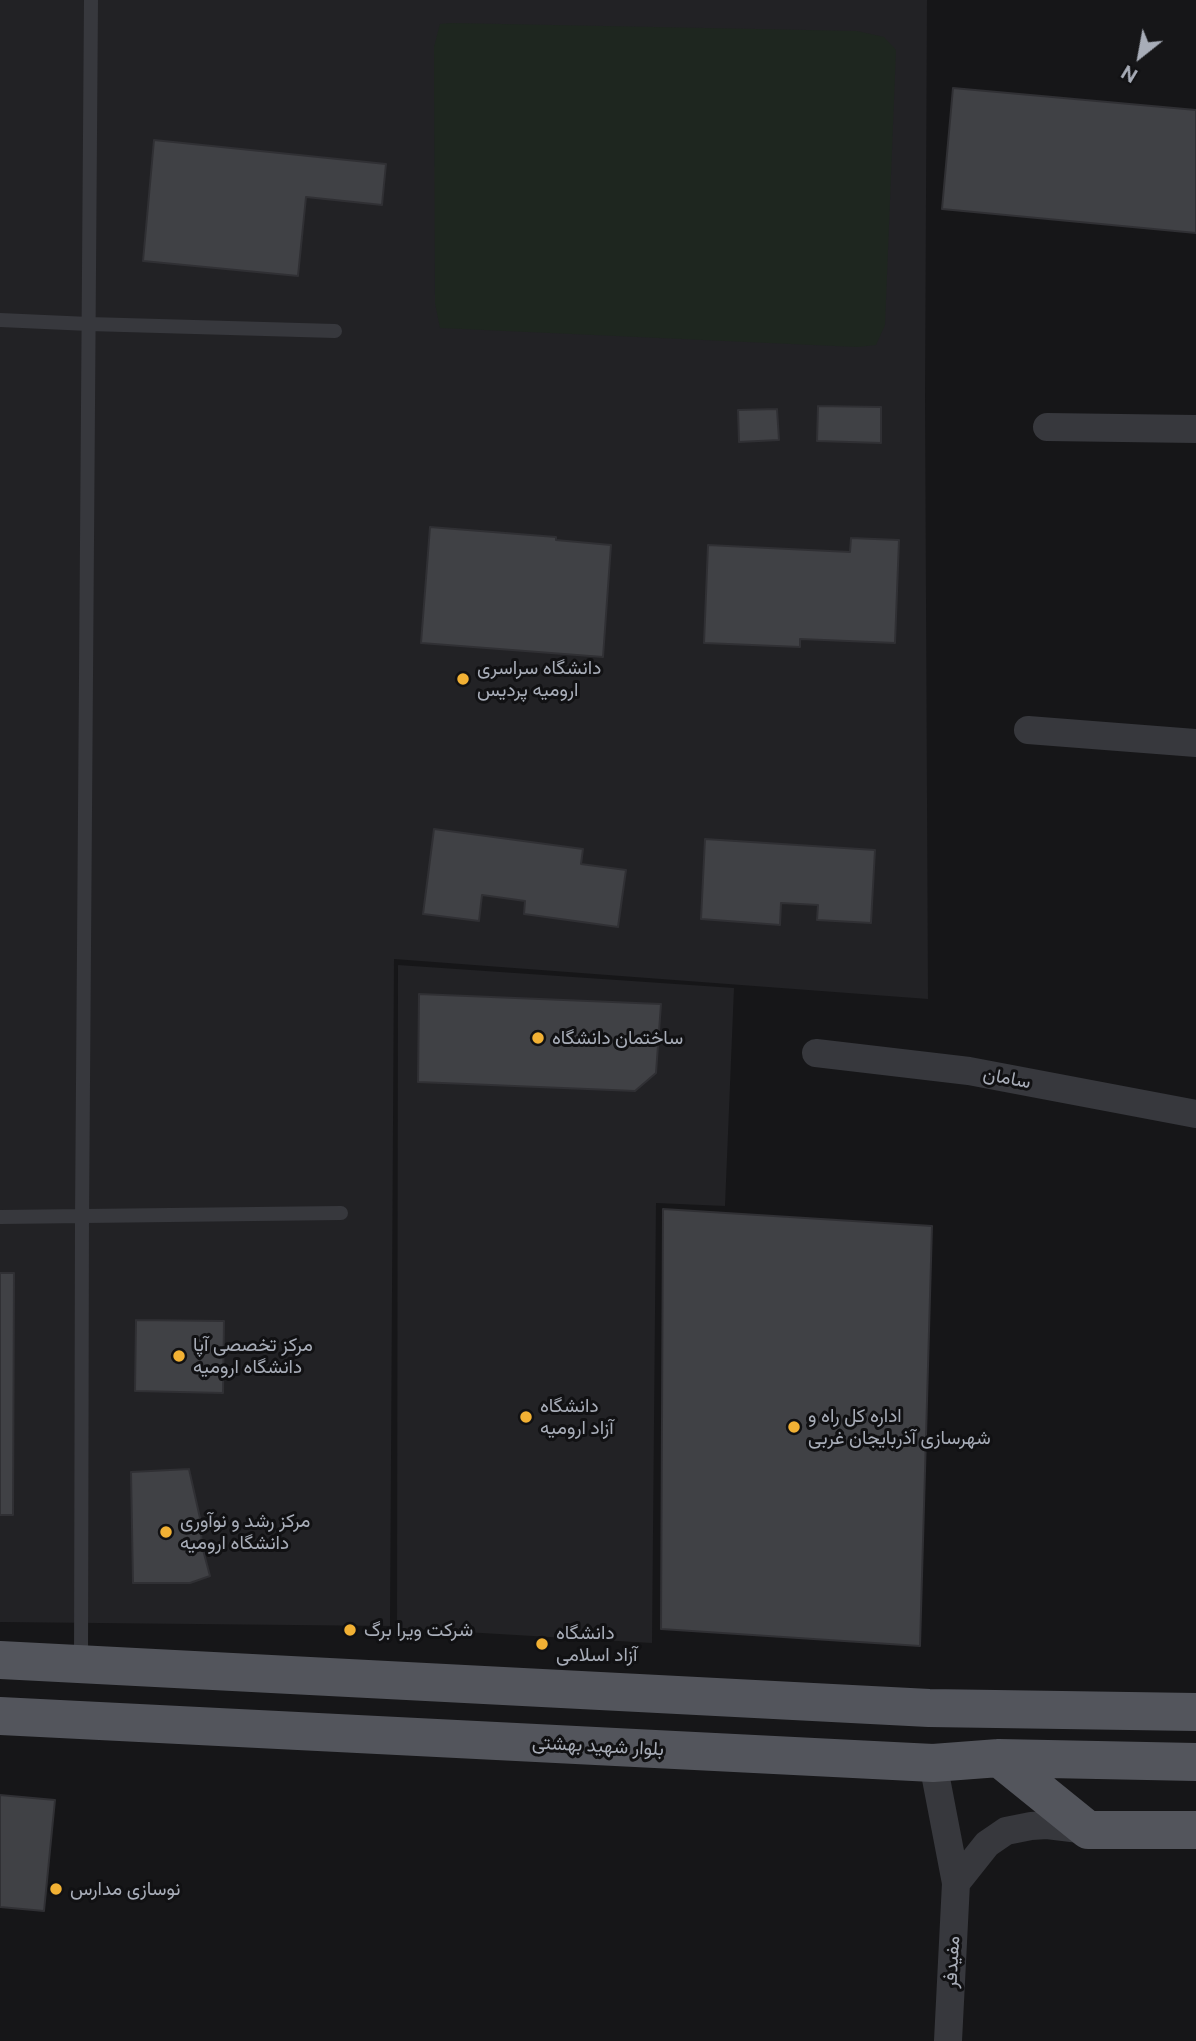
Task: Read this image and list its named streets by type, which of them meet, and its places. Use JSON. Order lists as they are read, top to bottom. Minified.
{"streets":{"main road":["بلوار شهید بهشتی"],"street":["سامان","مفیدفر"]},"crossings":[["بلوار شهید بهشتی","مفیدفر"]],"places":["دانشگاه سراسری ارومیه پردیس","ساختمان دانشگاه","مرکز تخصصی آپا دانشگاه ارومیه","دانشگاه آزاد ارومیه","اداره کل راه و شهرسازی آذربایجان غربی","مرکز رشد و نوآوری دانشگاه ارومیه","شرکت ویرا برگ","دانشگاه آزاد اسلامی","نوسازی مدارس"],"north":"bottom left"}
